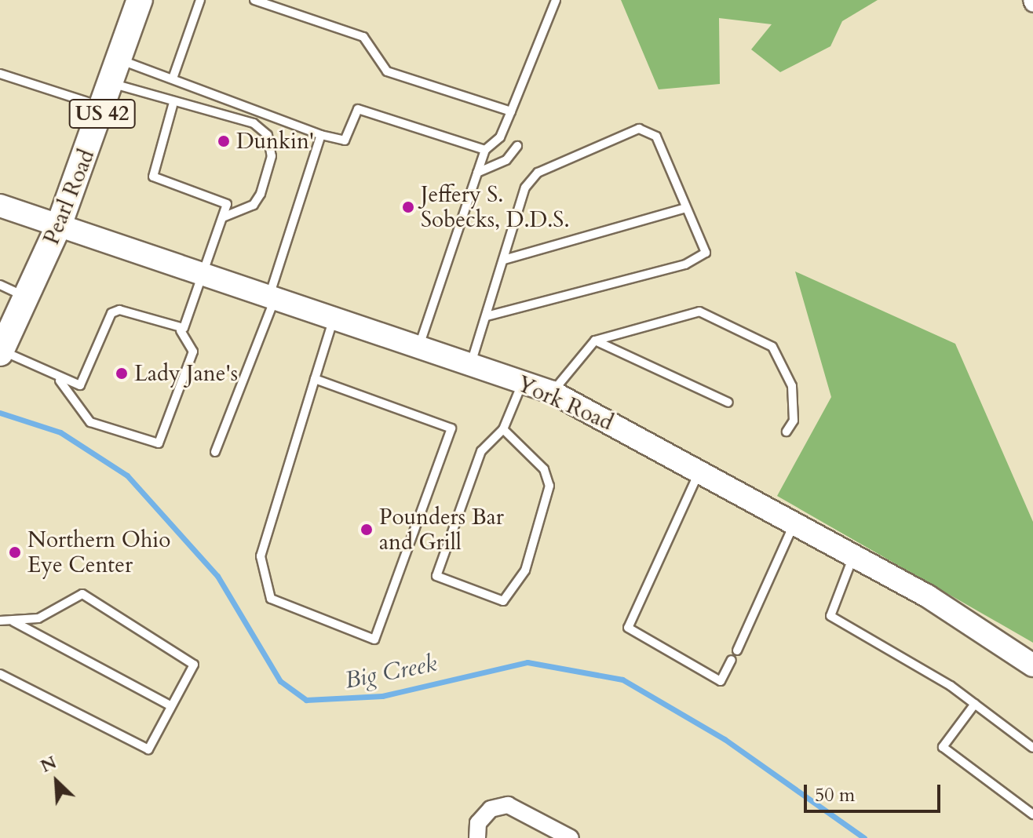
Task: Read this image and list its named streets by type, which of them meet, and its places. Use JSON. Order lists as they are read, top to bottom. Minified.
{"streets":{"main road":["US 42","Pearl Road","York Road"]},"crossings":[["Pearl Road","York Road"]],"water":["Big Creek"],"places":["Dunkin'","Jeffery S. Sobecks, D.D.S.","Lady Jane's","Pounders Bar and Grill","Northern Ohio Eye Center"],"scale_bar":"50 m","north":"top left"}
